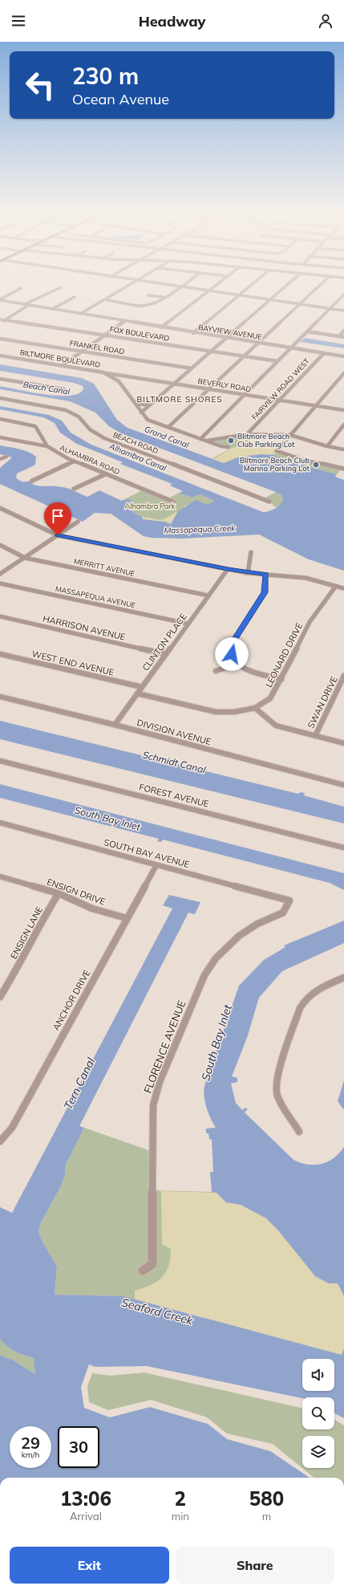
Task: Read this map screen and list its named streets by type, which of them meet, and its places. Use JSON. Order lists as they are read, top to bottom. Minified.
{"streets":{"street":["BAYVIEW AVENUE","FOX BOULEVARD","FRANKEL ROAD","BILTMORE BOULEVARD","BEVERLY ROAD","FAIRVIEW ROAD WEST","BEACH ROAD","ALHAMBRA ROAD","MERRITT AVENUE","MASSAPEQUA AVENUE","HARRISON AVENUE","CLINTON PLACE","LEONARD DRIVE","WEST END AVENUE","SWAN DRIVE","DIVISION AVENUE","FOREST AVENUE","SOUTH BAY AVENUE","ENSIGN DRIVE","ENSIGN LANE","ANCHOR DRIVE","FLORENCE AVENUE"]},"crossings":[["BAYVIEW AVENUE","FAIRVIEW ROAD WEST"],["BILTMORE BOULEVARD","BEVERLY ROAD"],["BILTMORE BOULEVARD","FAIRVIEW ROAD WEST"],["BEVERLY ROAD","FAIRVIEW ROAD WEST"],["MERRITT AVENUE","CLINTON PLACE"],["MASSAPEQUA AVENUE","CLINTON PLACE"],["HARRISON AVENUE","CLINTON PLACE"],["CLINTON PLACE","LEONARD DRIVE"],["CLINTON PLACE","WEST END AVENUE"],["CLINTON PLACE","DIVISION AVENUE"],["SOUTH BAY AVENUE","ANCHOR DRIVE"],["SOUTH BAY AVENUE","FLORENCE AVENUE"],["ENSIGN DRIVE","ENSIGN LANE"],["ENSIGN DRIVE","ANCHOR DRIVE"]],"districts":["BILTMORE SHORES"],"water":["Beach Canal","Grand Canal","Alhambra Canal","Massapequa Creek","Schmidt Canal","South Bay Inlet","Tern Canal","Seaford Creek"],"parks":["Alhambra Park"],"places":["Blitmore Beach Club Parking Lot","Blitmore Beach Club Marina Parking Lot"],"page":{"header":"Headway","turn":["230 m","Ocean Avenue"],"speed":"29 km/h","limit":"30","eta":["13:06","Arrival","2","min","580","m"],"buttons":["Exit","Share"]}}
